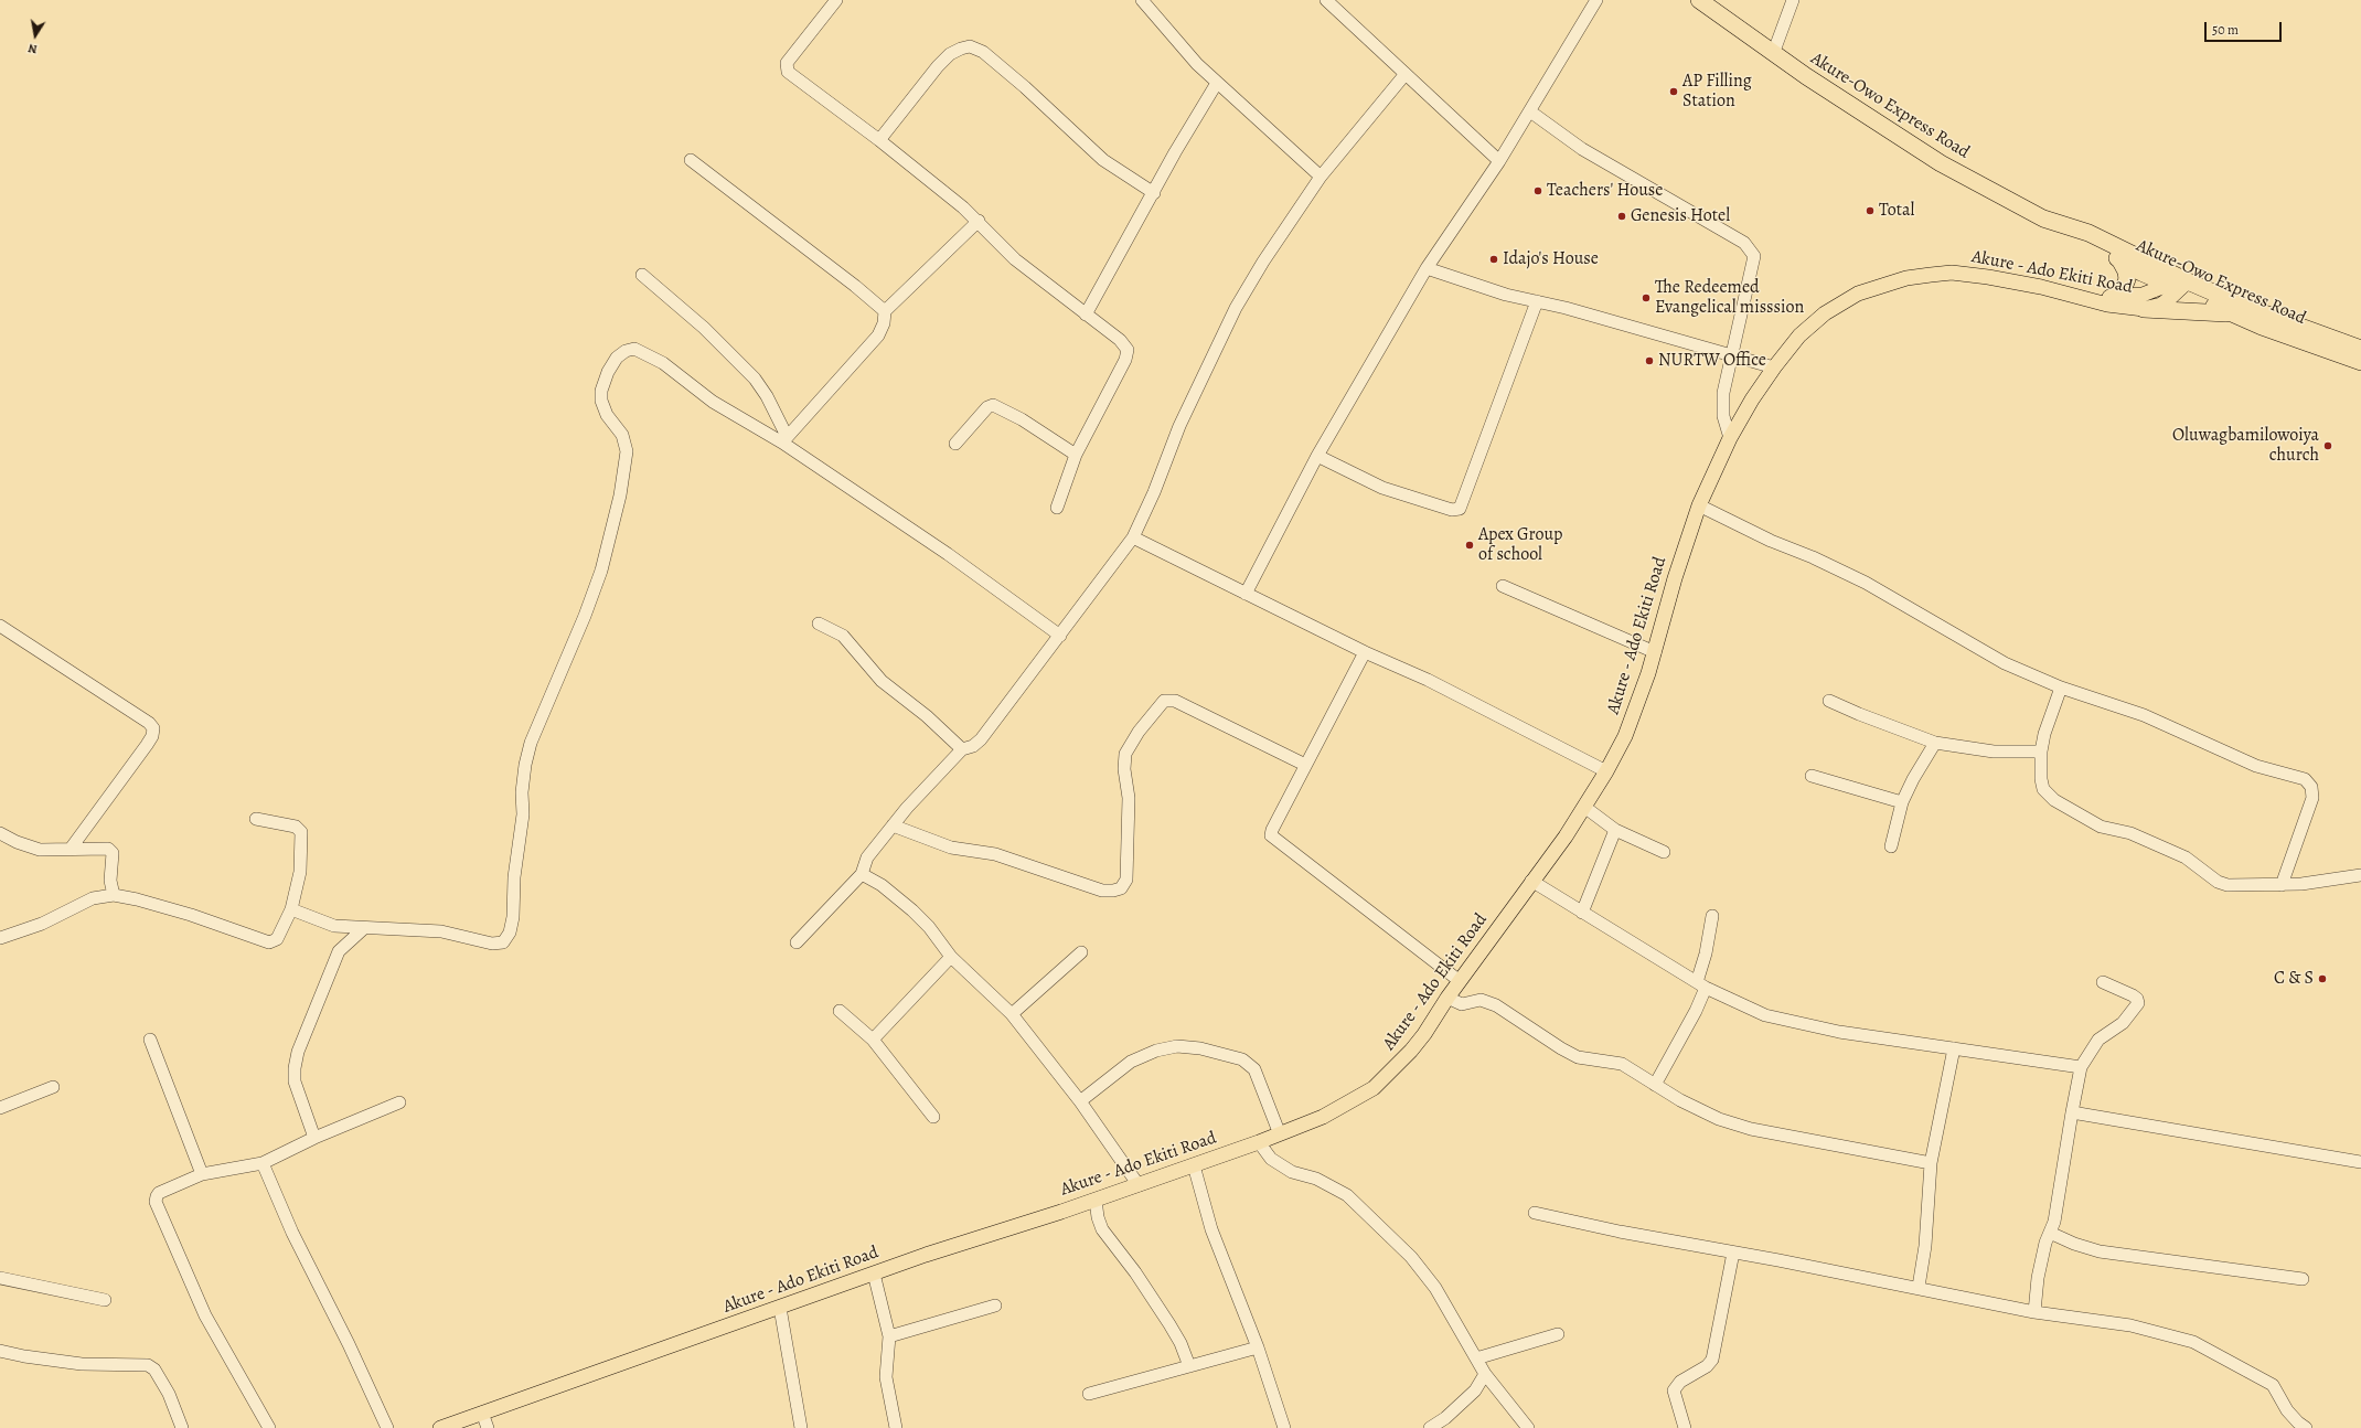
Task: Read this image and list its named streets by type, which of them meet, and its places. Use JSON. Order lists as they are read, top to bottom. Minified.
{"streets":{"highway":["Akure-Owo Express Road"],"main road":["Akure - Ado Ekiti Road"]},"places":["AP Filling Station","Teachers' House","Total","Genesis Hotel","Idajo's House","The Redeemed Evangelical misssion","NURTW Office","Oluwagbamilowoiya church","Apex Group of school","C & S"],"scale_bar":"50 m","north":"bottom"}
